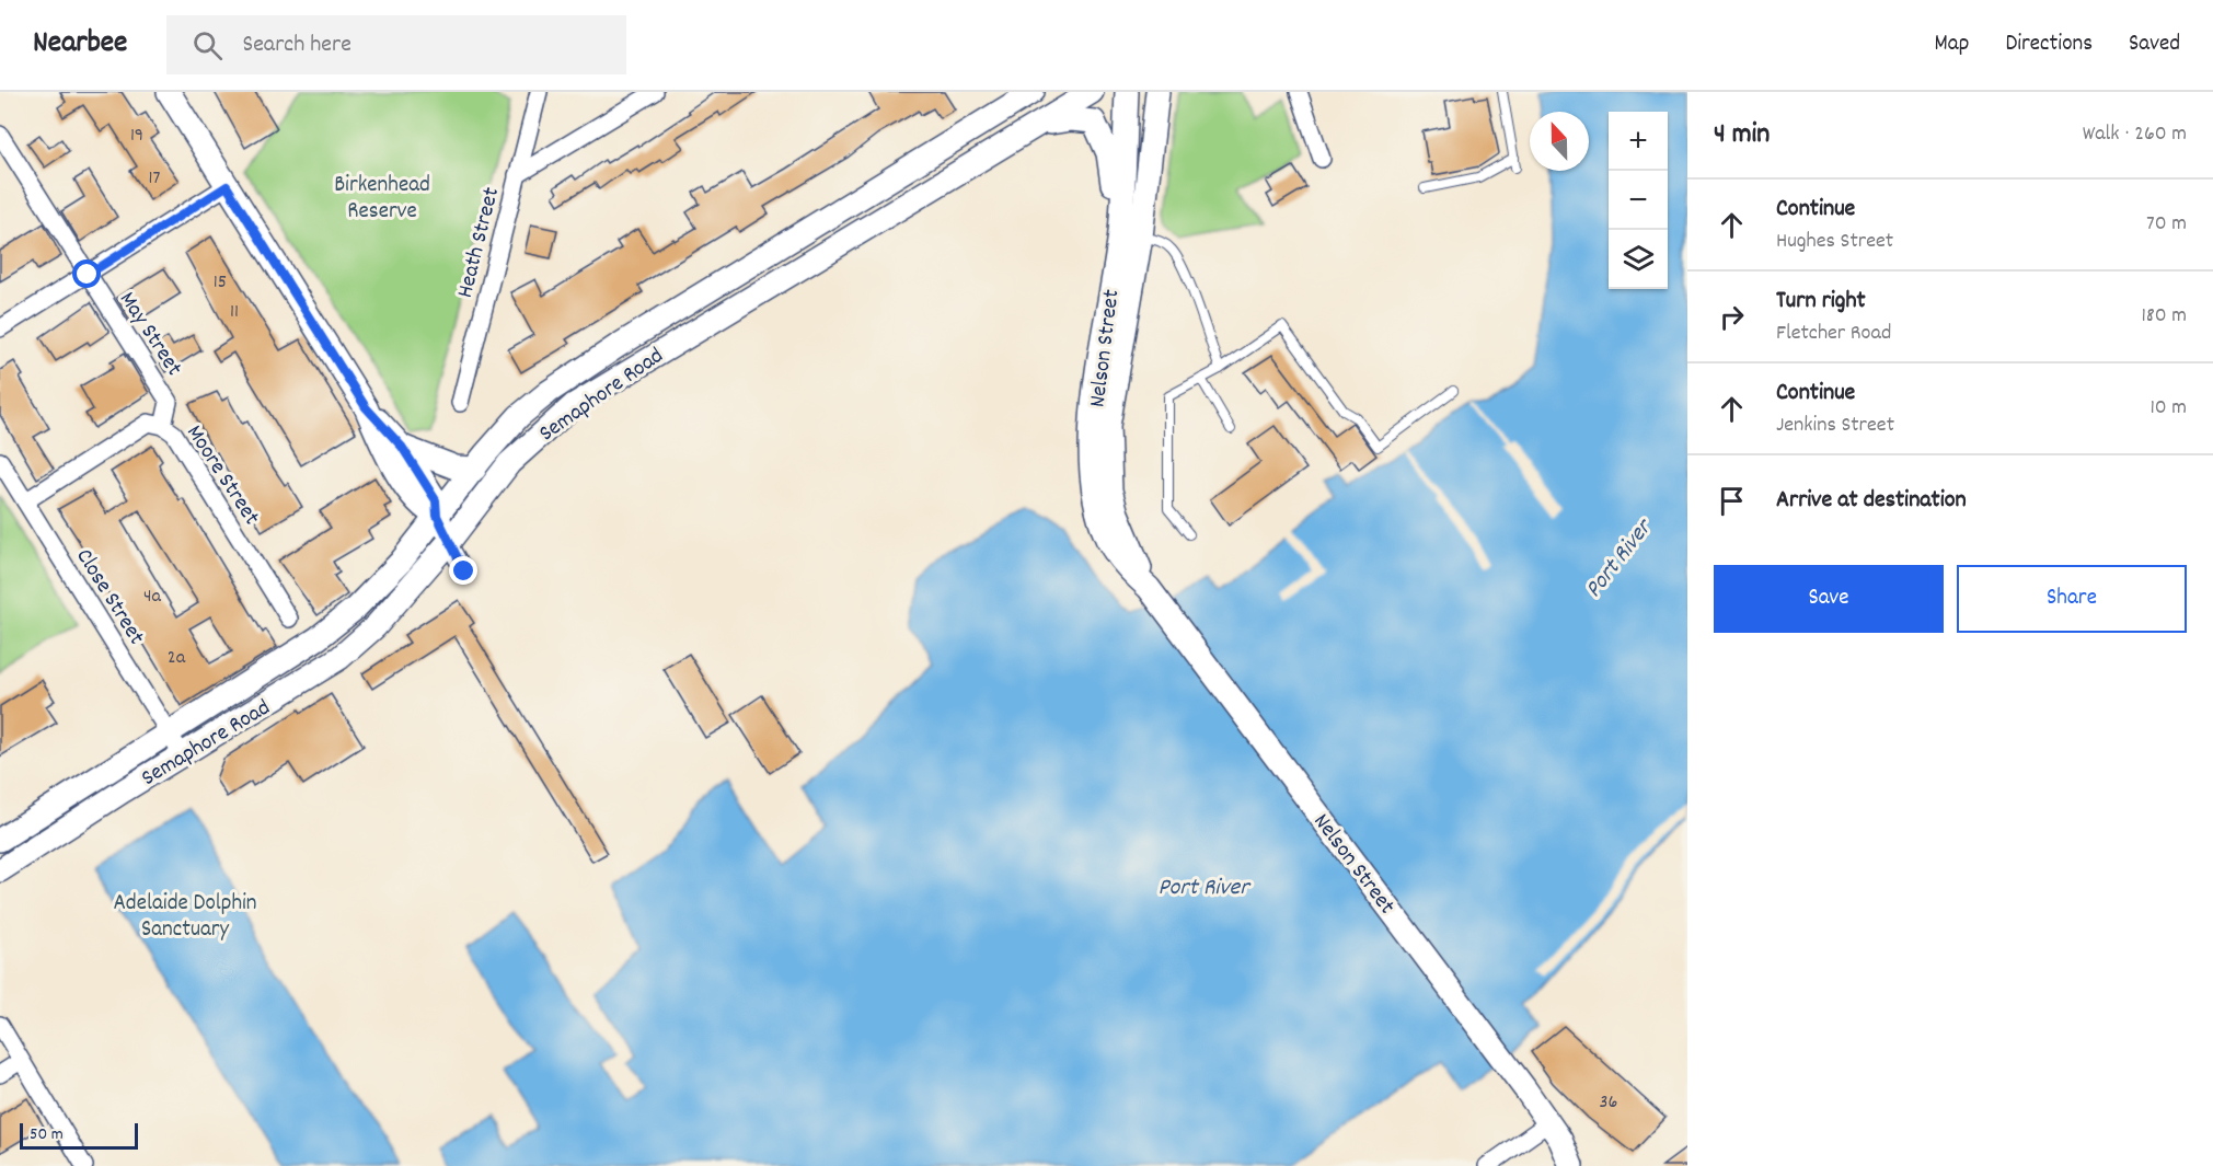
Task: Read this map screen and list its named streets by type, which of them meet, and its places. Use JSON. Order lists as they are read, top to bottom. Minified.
{"streets":{"main road":["Nelson Street","Semaphore Road"],"street":["Heath Street","May Street","Moore Street","Close Street"]},"crossings":[["May Street","Moore Street"],["Semaphore Road","Close Street"],["Moore Street","Close Street"]],"water":["Port River"],"parks":["Birkenhead Reserve","Adelaide Dolphin Sanctuary"],"house_numbers":["19","17","15","11","4a","2a","36"],"scale_bar":"50 m","north":"top","page":{"header":"Nearbee","search":"Search here","nav":["Map","Directions","Saved"],"heading":["4 min","Walk · 260 m"],"map_buttons":["+","−"],"list":[["Continue","Hughes Street","70 m"],["Turn right","Fletcher Road","180 m"],["Continue","Jenkins Street","10 m"],"Arrive at destination"],"buttons":["Save","Share"],"scale":"50 m"}}
